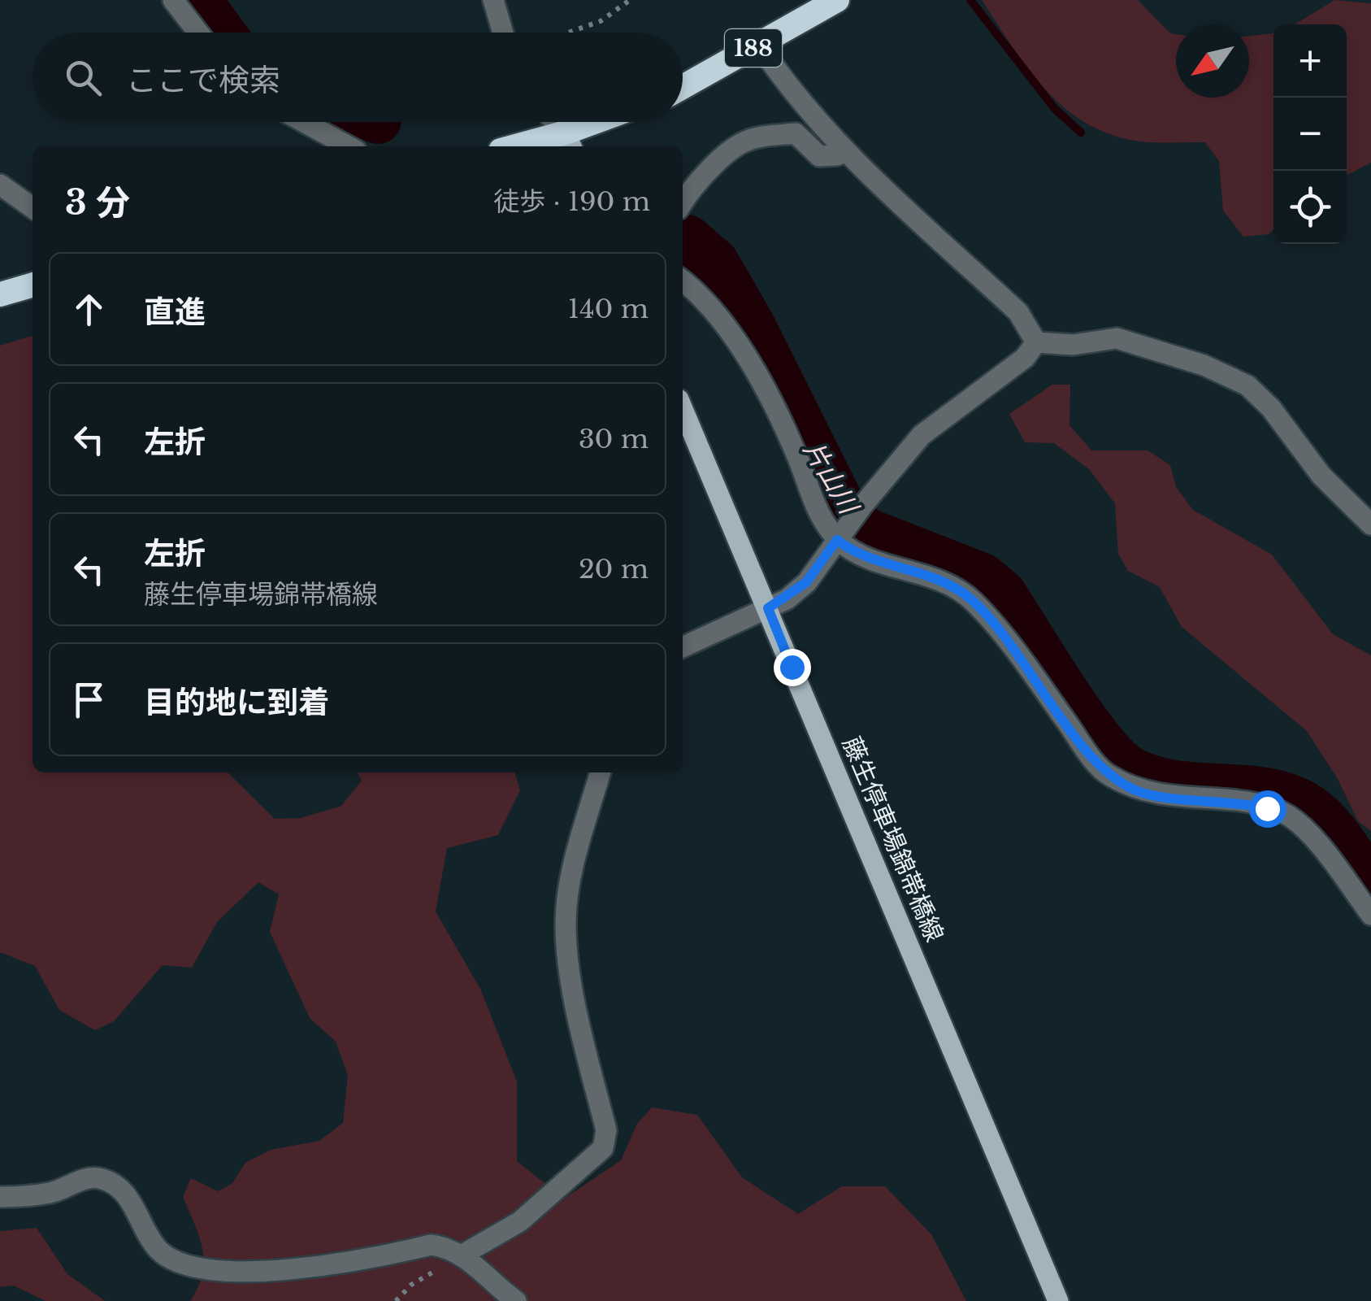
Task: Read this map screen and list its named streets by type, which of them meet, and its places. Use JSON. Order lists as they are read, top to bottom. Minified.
{"streets":{"highway":["188"],"main road":["藤生停車場錦帯橋線"]},"water":["片山川"],"north":"bottom left","page":{"map_buttons":["+","−"],"search":"ここで検索","heading":["3 分","徒歩 · 190 m"],"list":[["直進","140 m"],["左折","30 m"],["左折","藤生停車場錦帯橋線","20 m"],"目的地に到着"]}}
